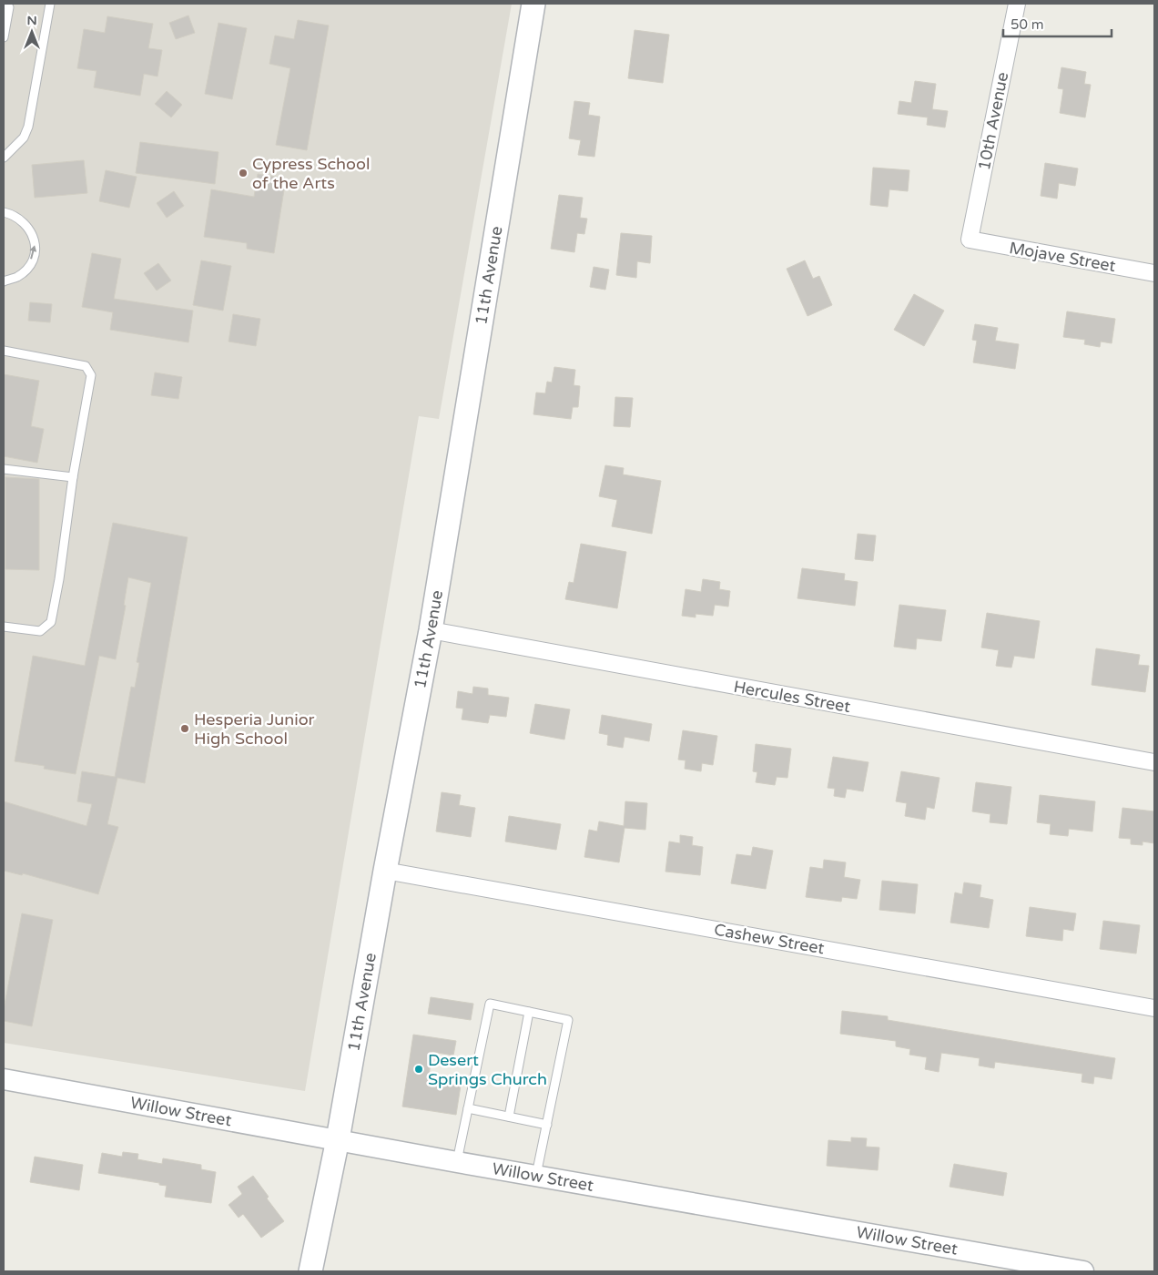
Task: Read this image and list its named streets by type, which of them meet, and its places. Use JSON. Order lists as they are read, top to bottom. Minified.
{"streets":{"main road":["11th Avenue"],"street":["10th Avenue","Mojave Street","Hercules Street","Cashew Street","Willow Street"]},"crossings":[["10th Avenue","Mojave Street"],["11th Avenue","Hercules Street"],["11th Avenue","Cashew Street"],["11th Avenue","Willow Street"]],"places":["Cypress School of the Arts","Hesperia Junior High School","Desert Springs Church"],"scale_bar":"50 m","north":"top"}
